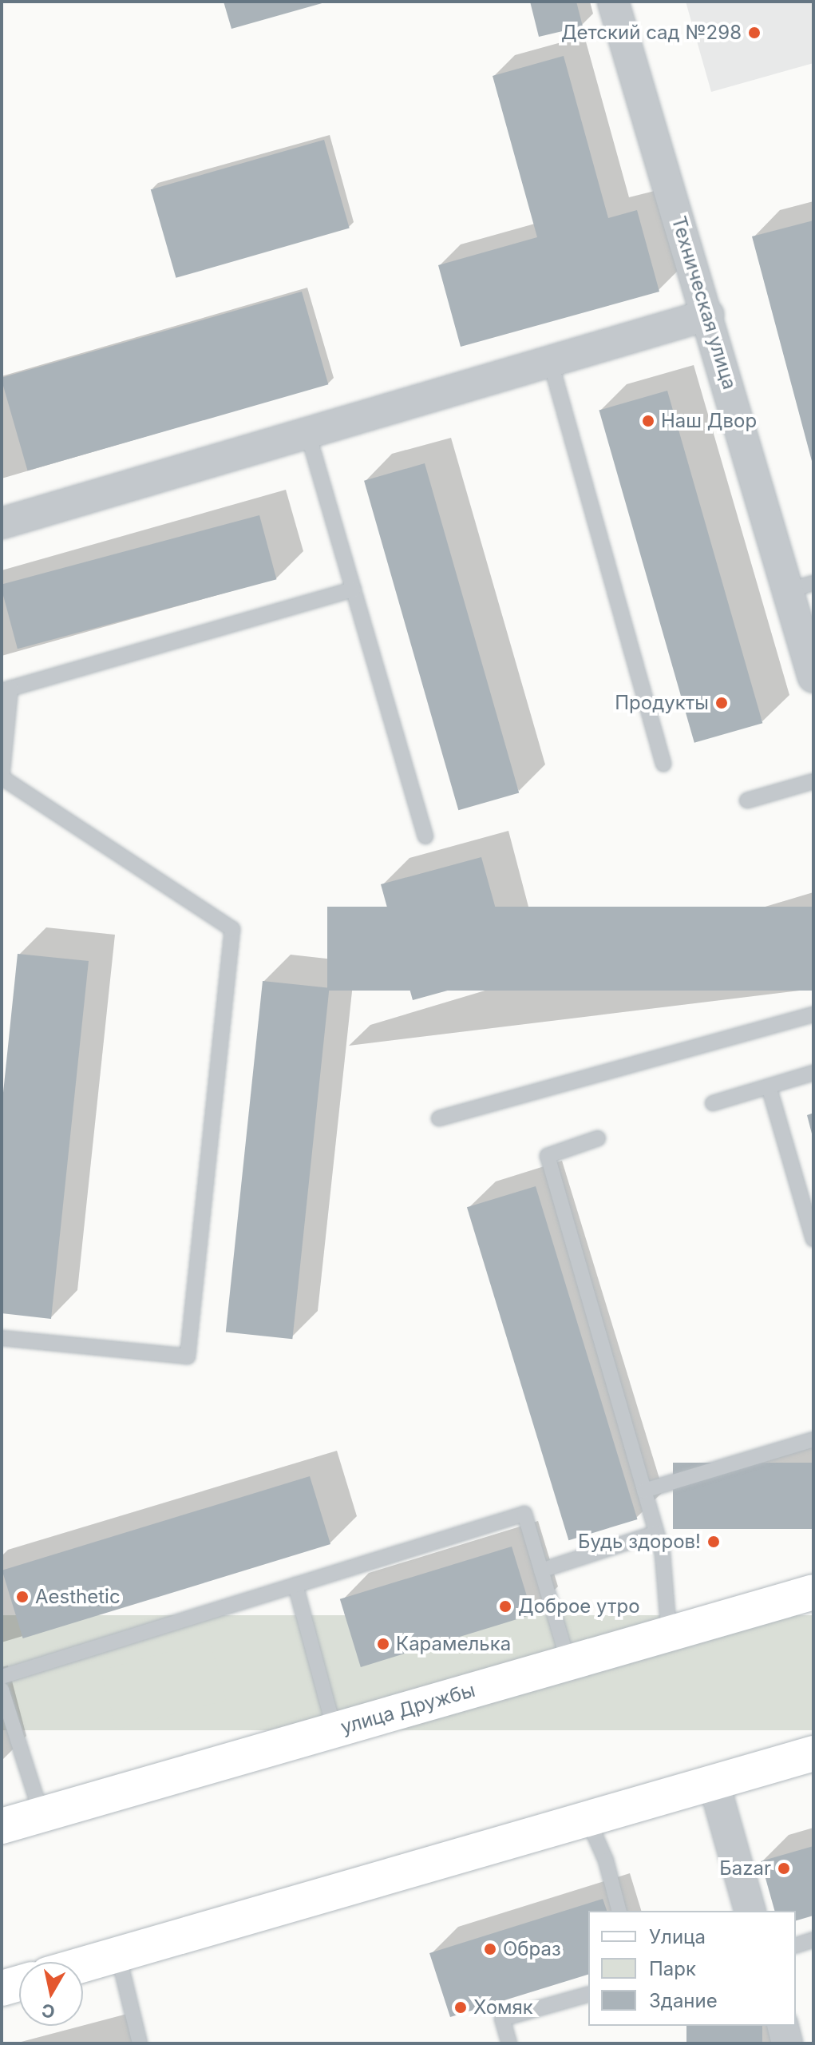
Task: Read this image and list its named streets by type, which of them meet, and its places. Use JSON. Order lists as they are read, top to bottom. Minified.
{"streets":{"main road":["улица Дружбы"],"street":["Техническая улица"]},"places":["Детский сад №298","Наш Двор","Продукты","Будь здоров!","Aesthetic","Доброе утро","Карамелька","Бazar","Образ","Хомяк"],"legend":["Улица","Парк","Здание"],"north":"bottom"}
